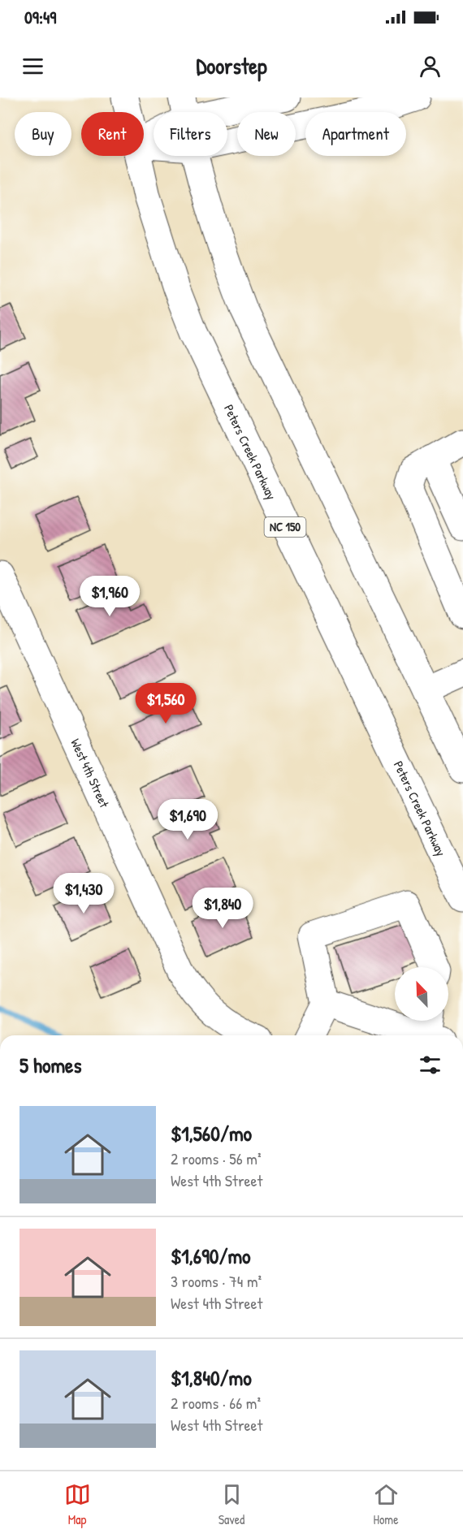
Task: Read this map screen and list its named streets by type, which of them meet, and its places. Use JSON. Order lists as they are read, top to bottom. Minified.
{"streets":{"main road":["Peters Creek Parkway","NC 150","West 4th Street"]},"north":"top left","page":{"status":"09:49","header":"Doorstep","chip":["Buy","Rent","Filters","New","Apartment"],"price":["$1,960","$1,560","$1,690","$1,430","$1,840"],"heading":"5 homes","list":[{"name":"$1,560/mo","note":"2 rooms · 56 m² · West 4th Street"},{"name":"$1,690/mo","note":"3 rooms · 74 m² · West 4th Street"},{"name":"$1,840/mo","note":"2 rooms · 66 m² · West 4th Street"}],"tabs":["Map","Saved","Home"]}}
